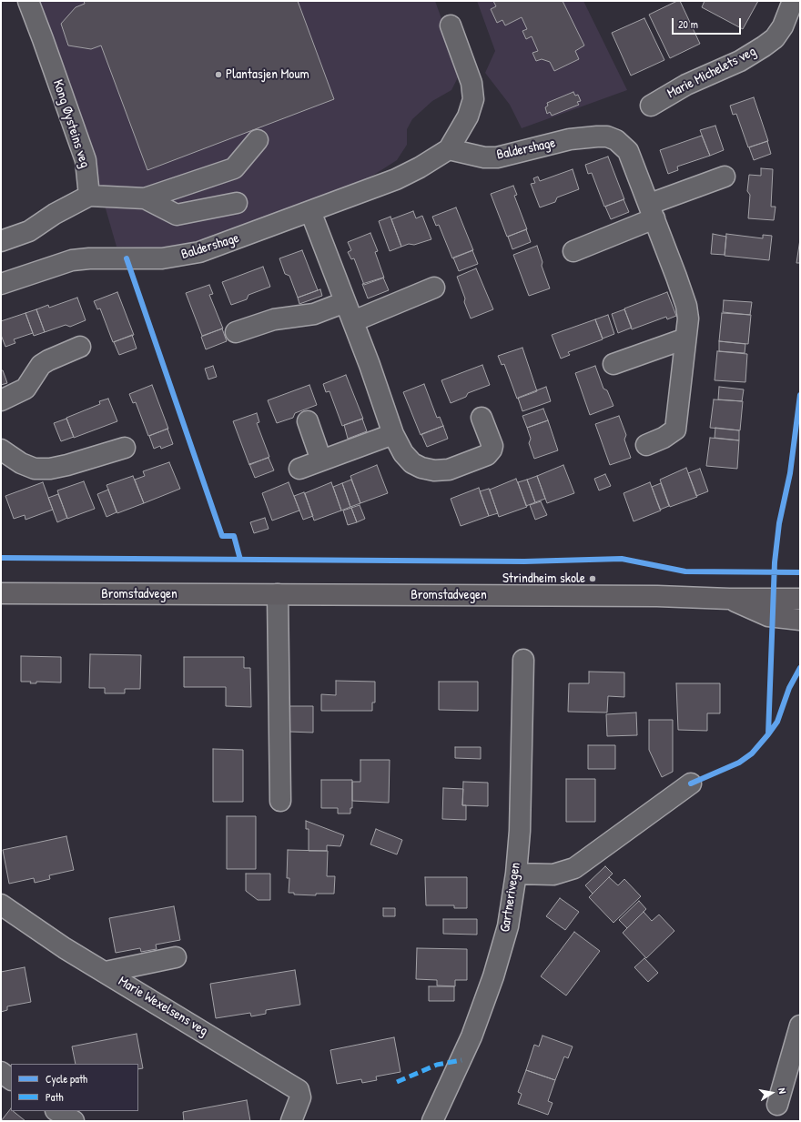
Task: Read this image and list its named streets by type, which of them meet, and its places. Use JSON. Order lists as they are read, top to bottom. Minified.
{"streets":{"main road":["Bromstadvegen"],"street":["Marie Michelets veg","Kong Øysteins veg","Baldershage","Gartnerivegen","Marie Wexelsens veg"]},"places":["Plantasjen Moum","Strindheim skole"],"legend":["Cycle path","Path"],"scale_bar":"20 m","north":"right"}
